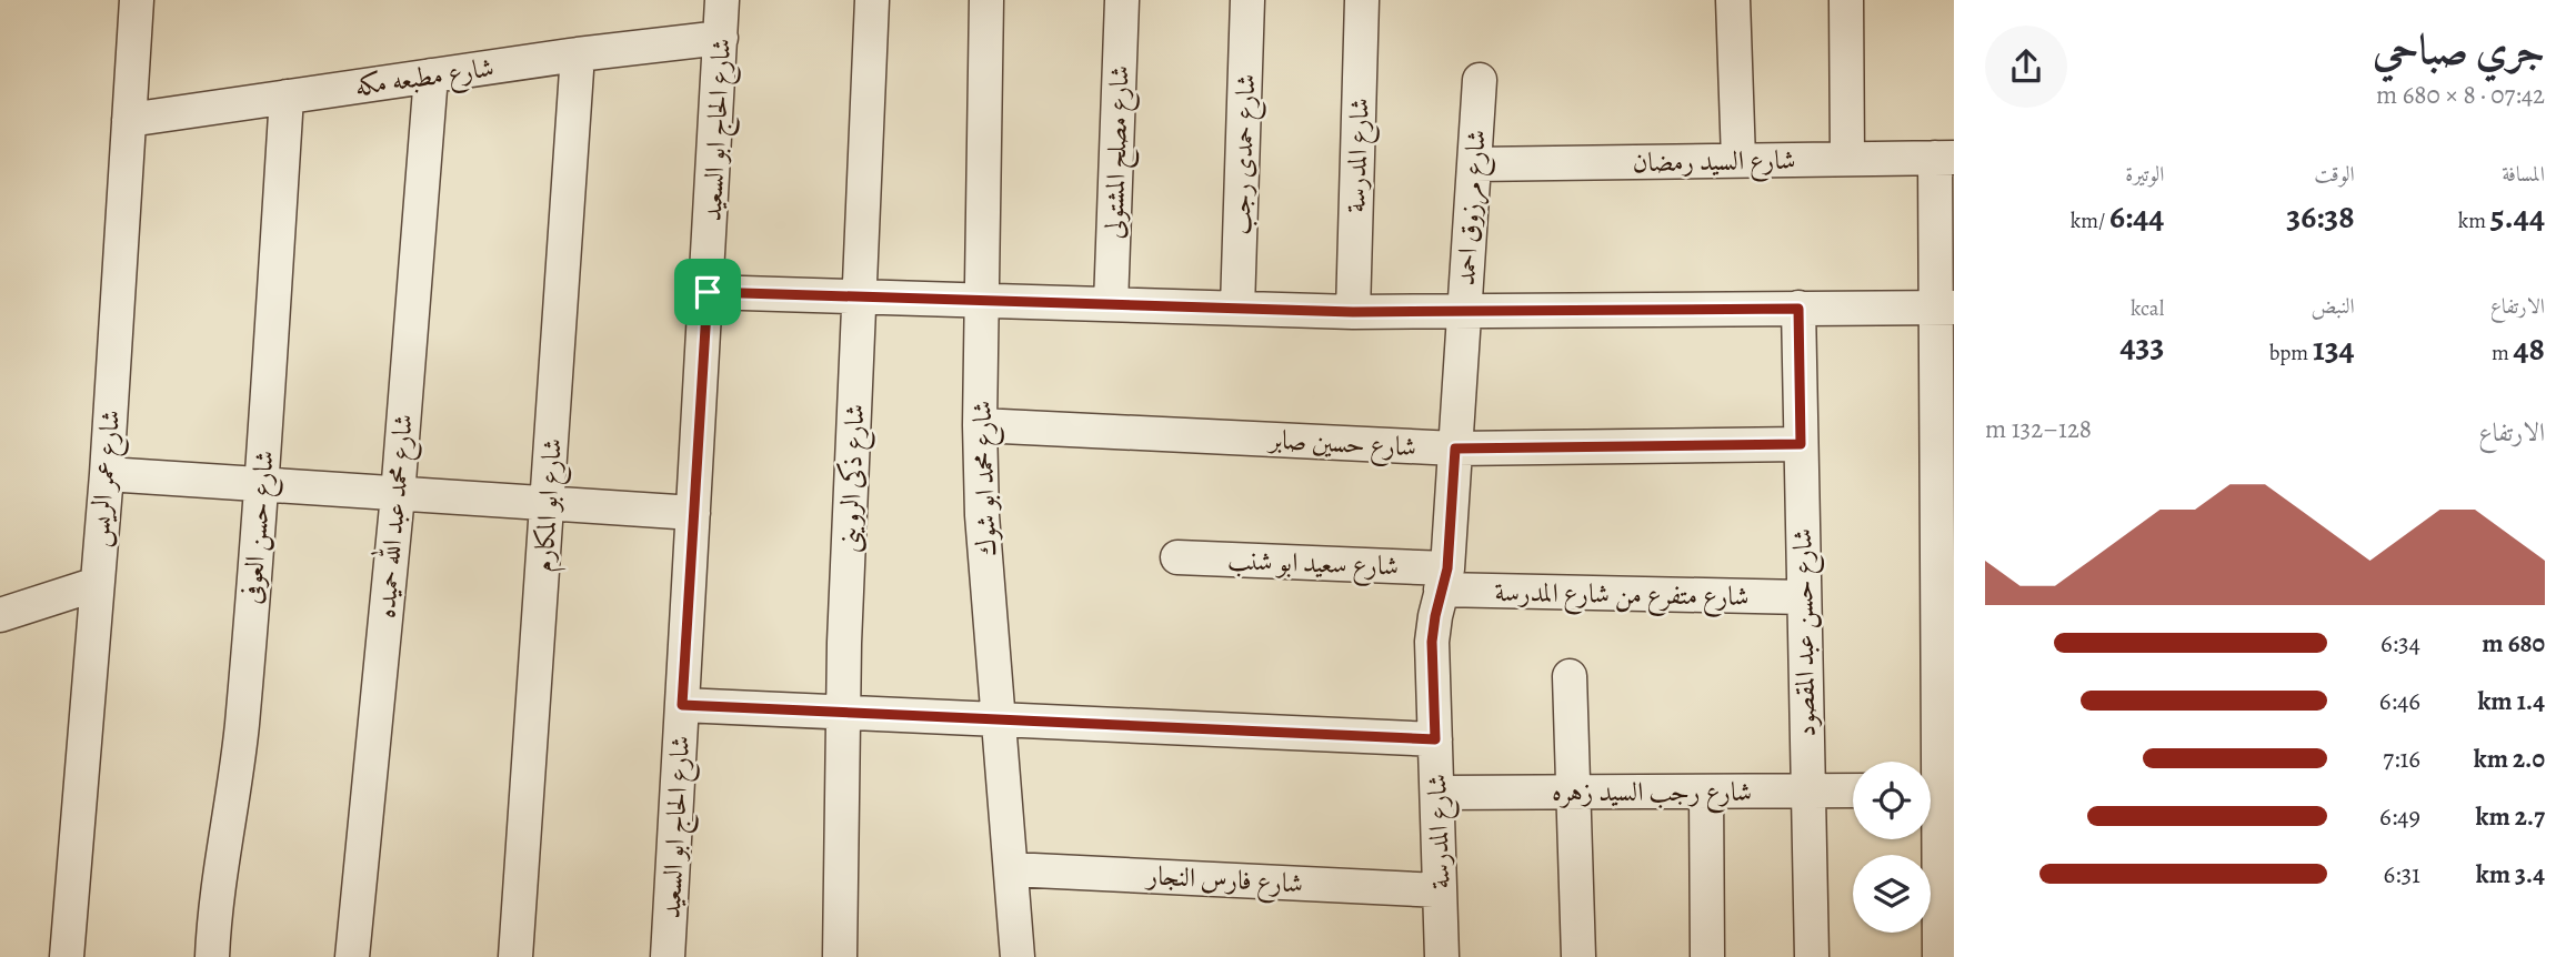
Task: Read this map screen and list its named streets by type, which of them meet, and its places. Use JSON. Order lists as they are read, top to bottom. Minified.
{"streets":{"street":["شارع مطبعه مكه","شارع الحاج ابو السعيد","شارع مصلح المشتولى","شارع حمدى رجب","شارع المدرسة","شارع السيد رمضان","شارع مرزوق احمد","شارع حسين صابر","شارع عمر الريس","شارع ذكى الروينى","شارع محمد ابو شوك","شارع ابو المكارم","شارع محمد عبد الله حميده","شارع حسن العوفى","شارع سعيد ابو شنب","شارع متفرع من شارع المدرسة","شارع حسن عبد المقصود","شارع رجب السيد زهره","شارع فارس النجار"]},"crossings":[["شارع مطبعه مكه","شارع الحاج ابو السعيد"],["شارع مطبعه مكه","شارع عمر الريس"],["شارع مطبعه مكه","شارع ابو المكارم"],["شارع مطبعه مكه","شارع محمد عبد الله حميده"],["شارع مطبعه مكه","شارع حسن العوفى"],["شارع المدرسة","شارع مرزوق احمد"],["شارع المدرسة","شارع سعيد ابو شنب"],["شارع المدرسة","شارع متفرع من شارع المدرسة"],["شارع المدرسة","شارع رجب السيد زهره"],["شارع المدرسة","شارع فارس النجار"],["شارع السيد رمضان","شارع مرزوق احمد"],["شارع مرزوق احمد","شارع حسين صابر"],["شارع مرزوق احمد","شارع سعيد ابو شنب"],["شارع مرزوق احمد","شارع متفرع من شارع المدرسة"],["شارع حسين صابر","شارع محمد ابو شوك"],["شارع حسين صابر","شارع حسن عبد المقصود"],["شارع محمد ابو شوك","شارع فارس النجار"],["شارع سعيد ابو شنب","شارع متفرع من شارع المدرسة"],["شارع متفرع من شارع المدرسة","شارع حسن عبد المقصود"],["شارع حسن عبد المقصود","شارع رجب السيد زهره"]],"page":{"heading":["جري صباحي","07:42 · 8 × 680 m"],"stats":[["المسافة","5.44 km"],["الوقت","36:38"],["الوتيرة","6:44 /km"],["الارتفاع","48 m"],["النبض","134 bpm"],["kcal","433"]],"chart":["الارتفاع","128–132 m"],"list":[{"name":"680 m","note":"6:34"},{"name":"1.4 km","note":"6:46"},{"name":"2.0 km","note":"7:16"},{"name":"2.7 km","note":"6:49"},{"name":"3.4 km","note":"6:31"}]}}
